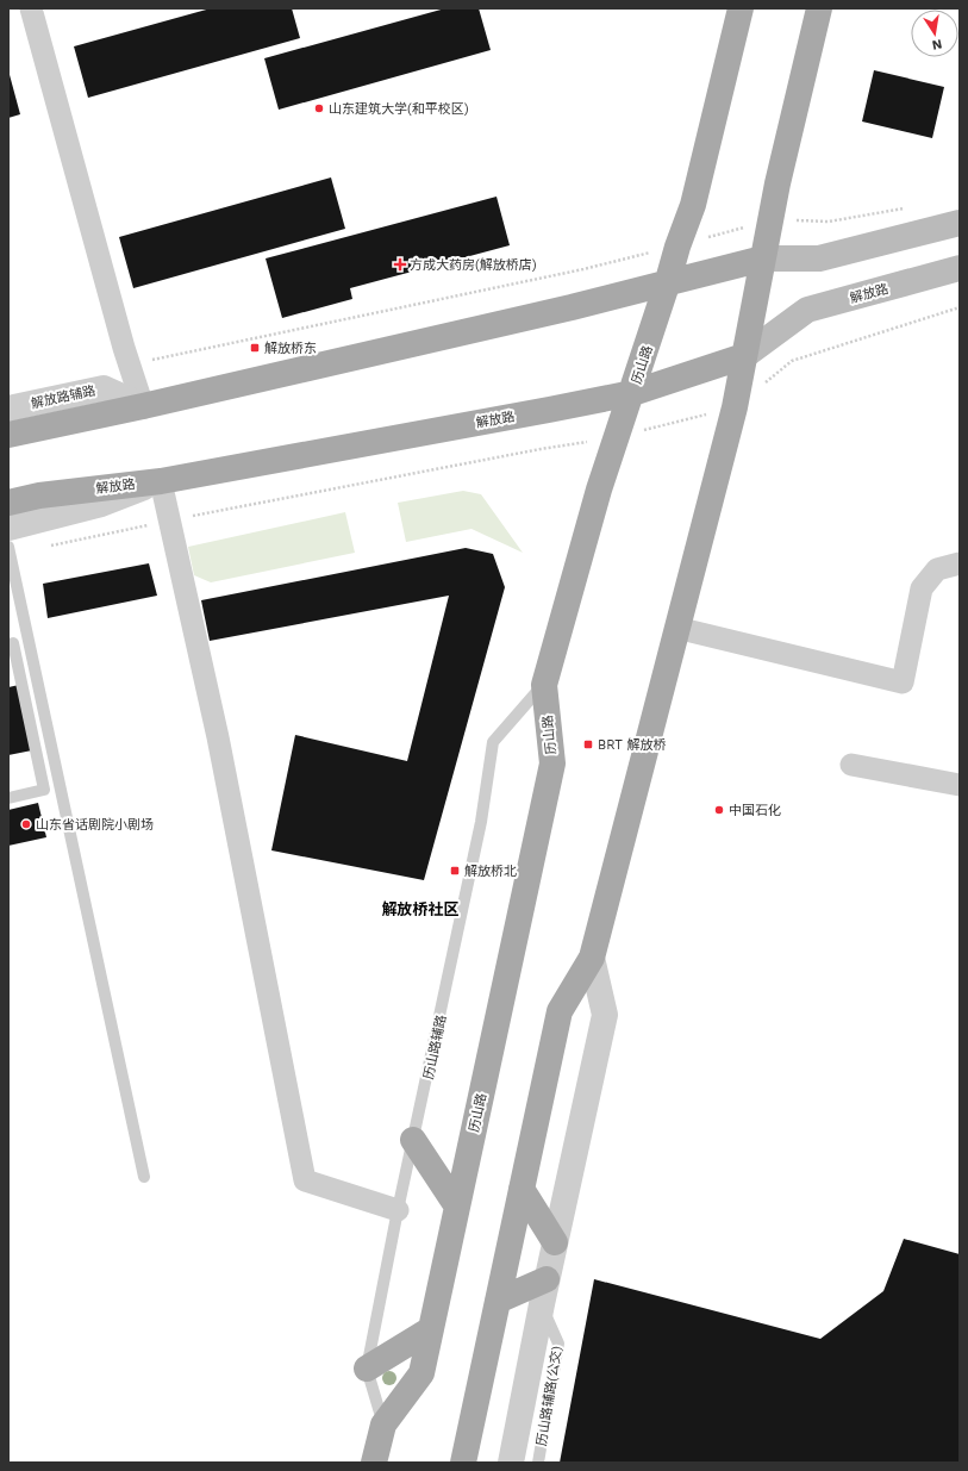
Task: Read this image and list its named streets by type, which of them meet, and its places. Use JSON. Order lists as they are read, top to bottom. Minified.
{"streets":{"main road":["解放路","历山路"],"street":["解放路辅路"],"lane":["历山路辅路","历山路辅路(公交)"]},"crossings":[["解放路","历山路"],["历山路","历山路辅路"]],"districts":["解放桥社区"],"places":{"other":["山东建筑大学(和平校区)","中国石化","山东省话剧院小剧场"],"health":["方成大药房(解放桥店)"],"transit":["解放桥东","BRT 解放桥","解放桥北"]},"north":"bottom"}
